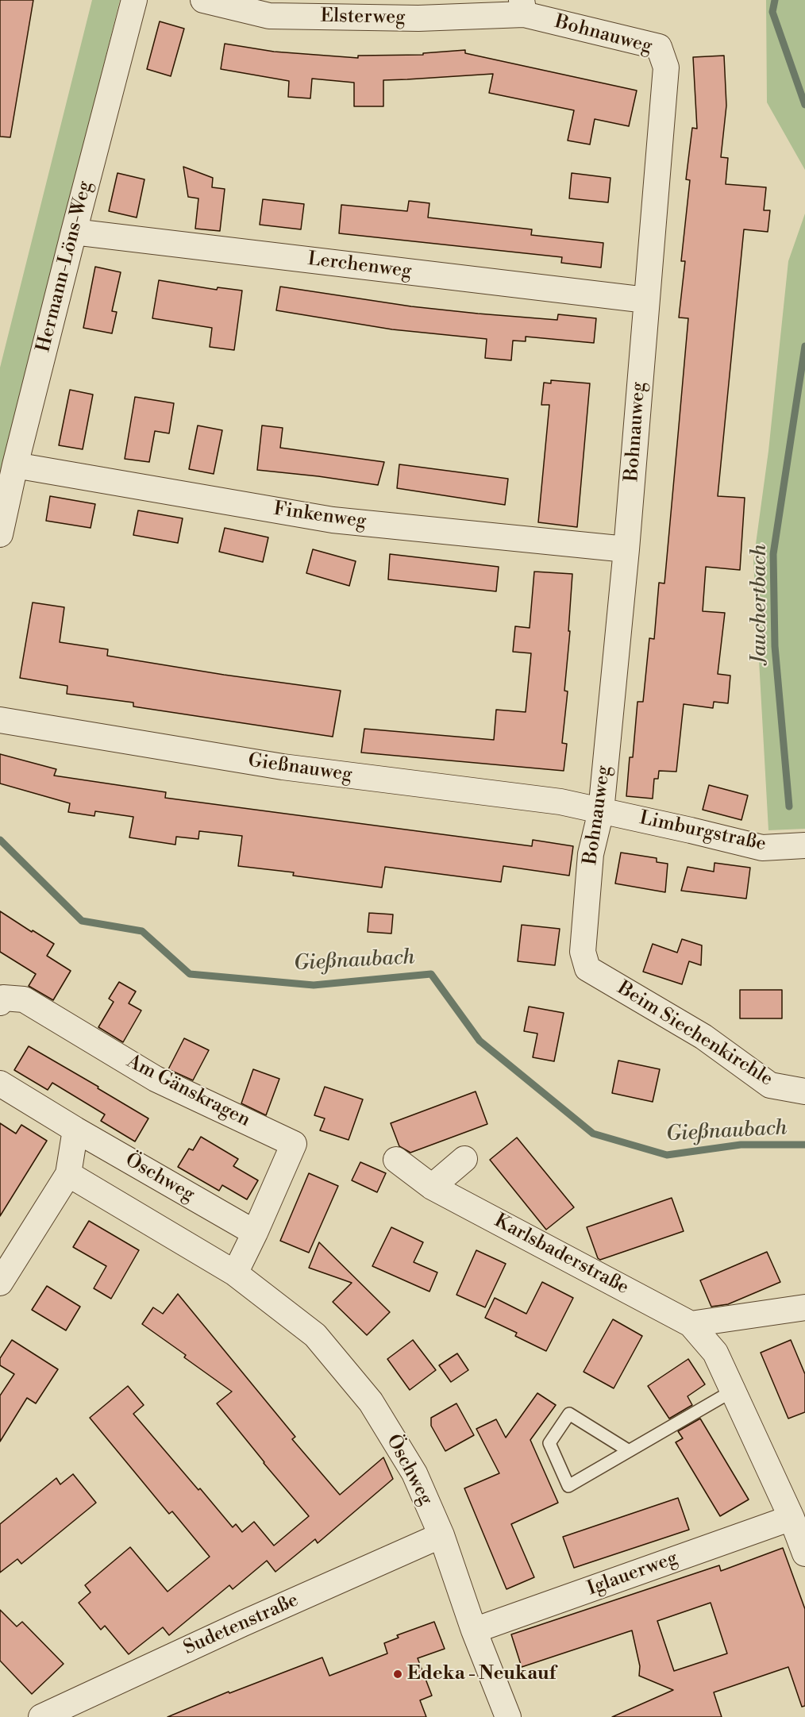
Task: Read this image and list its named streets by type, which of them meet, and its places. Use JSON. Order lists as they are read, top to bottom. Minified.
{"streets":{"street":["Elsterweg","Bohnauweg","Lerchenweg","Hermann-Löns-Weg","Finkenweg","Gießnauweg","Limburgstraße","Beim Siechenkirchle","Am Gänskragen","Öschweg","Karlsbaderstraße","Iglauerweg","Sudetenstraße"]},"crossings":[["Elsterweg","Bohnauweg"],["Bohnauweg","Lerchenweg"],["Bohnauweg","Finkenweg"],["Bohnauweg","Gießnauweg"],["Bohnauweg","Limburgstraße"],["Bohnauweg","Beim Siechenkirchle"],["Lerchenweg","Hermann-Löns-Weg"],["Hermann-Löns-Weg","Finkenweg"],["Gießnauweg","Limburgstraße"],["Am Gänskragen","Öschweg"],["Öschweg","Iglauerweg"],["Öschweg","Sudetenstraße"],["Karlsbaderstraße","Iglauerweg"]],"water":["Jauchertbach","Gießnaubach"],"places":["Edeka - Neukauf"]}
